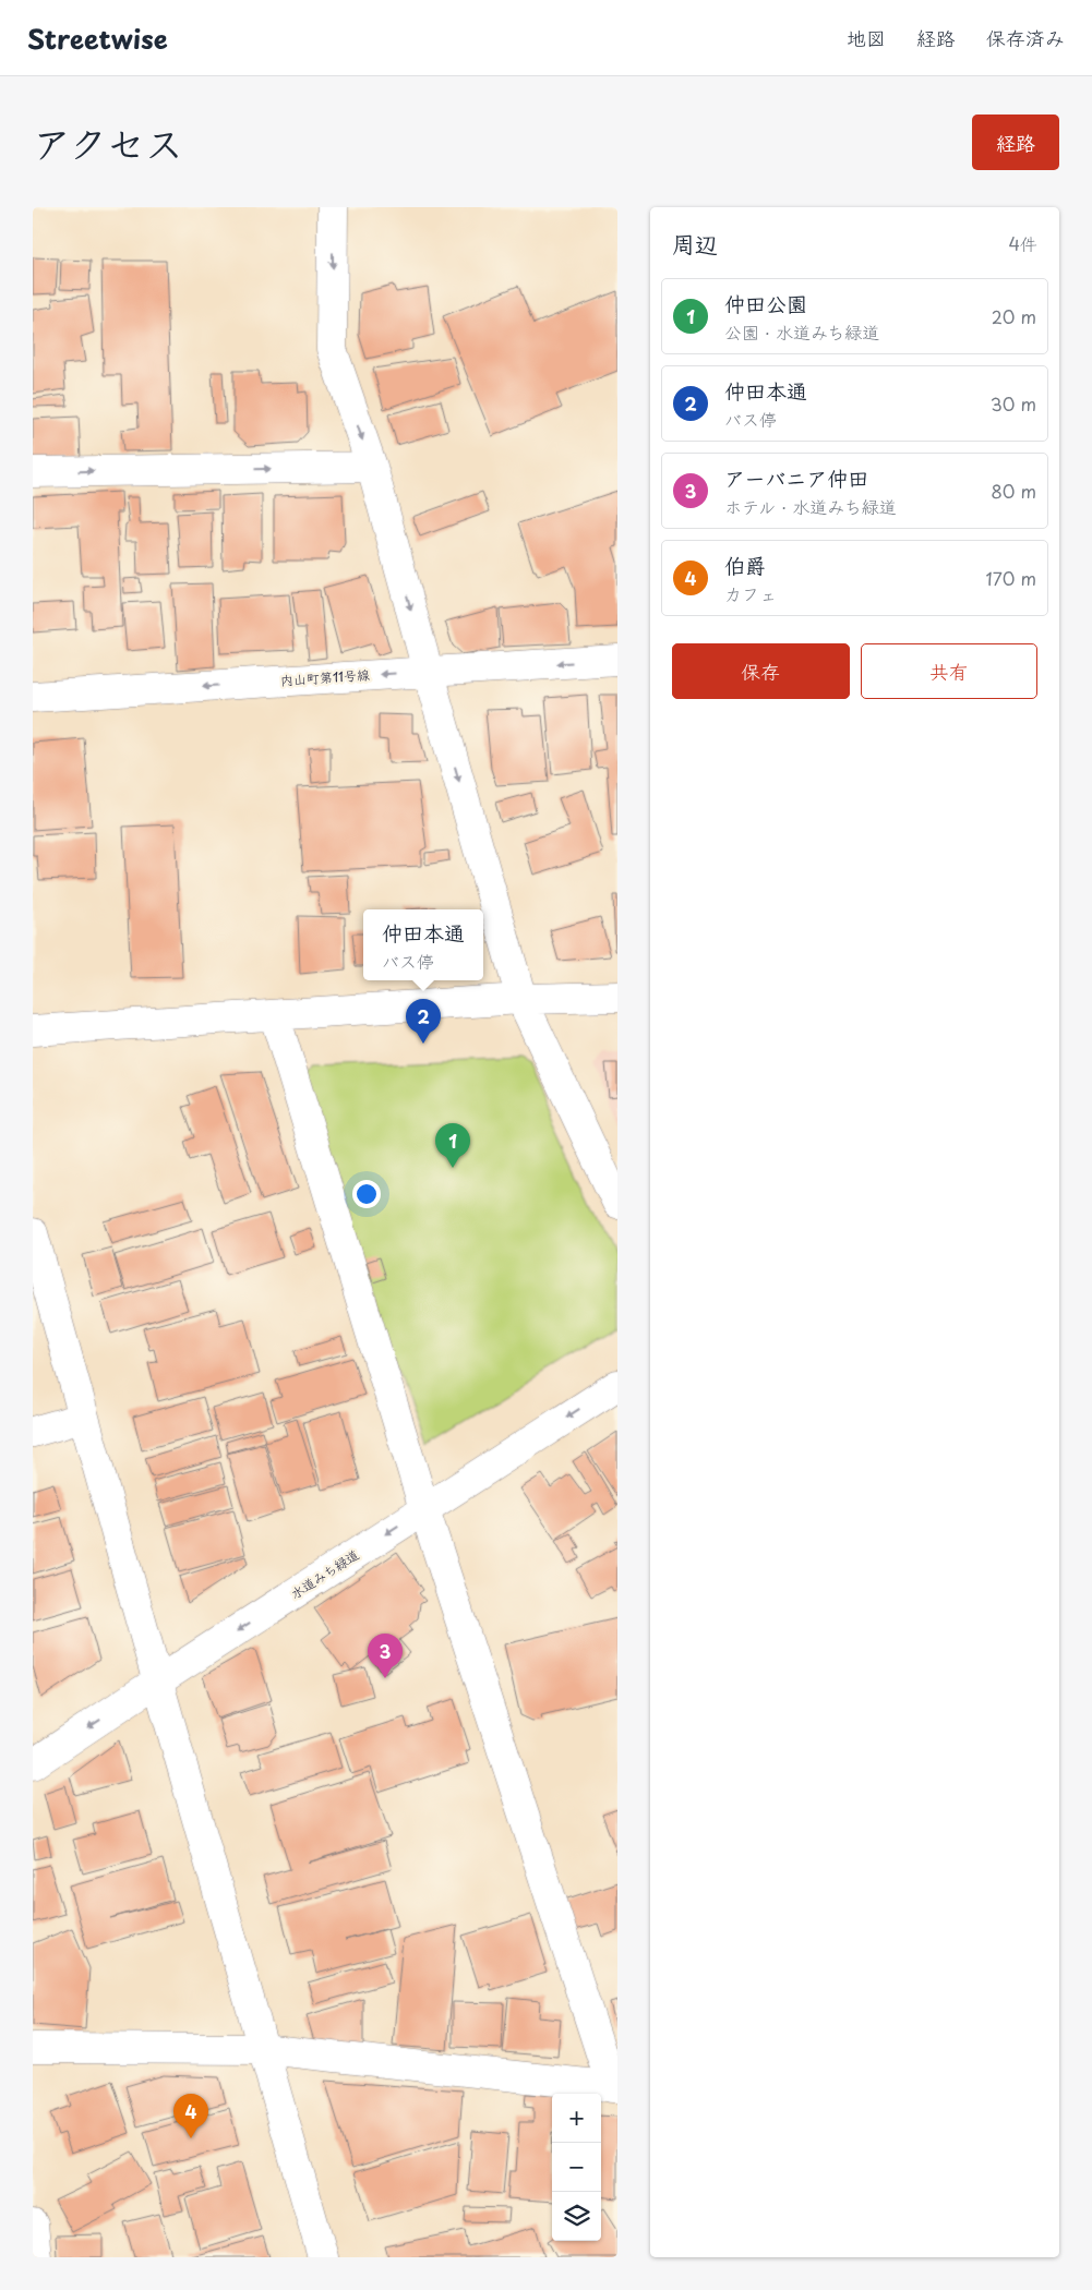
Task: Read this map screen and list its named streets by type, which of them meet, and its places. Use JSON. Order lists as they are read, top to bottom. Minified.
{"streets":{"street":["内山町第11号線","水道みち緑道"]},"one_way":["水道みち緑道"],"page":{"header":"Streetwise","nav":["地図","経路","保存済み"],"title":"アクセス","buttons":["経路",["保存","共有"]],"heading":["周辺","4件"],"list":[{"mark":"1","name":"仲田公園","note":"公園 · 水道みち緑道","value":"20 m"},{"mark":"2","name":"仲田本通","note":"バス停","value":"30 m"},{"mark":"3","name":"アーバニア仲田","note":"ホテル · 水道みち緑道","value":"80 m"},{"mark":"4","name":"伯爵","note":"カフェ","value":"170 m"}],"popup":["仲田本通","バス停"],"pins":["2","1","3","4"],"map_buttons":["+","−"]}}
